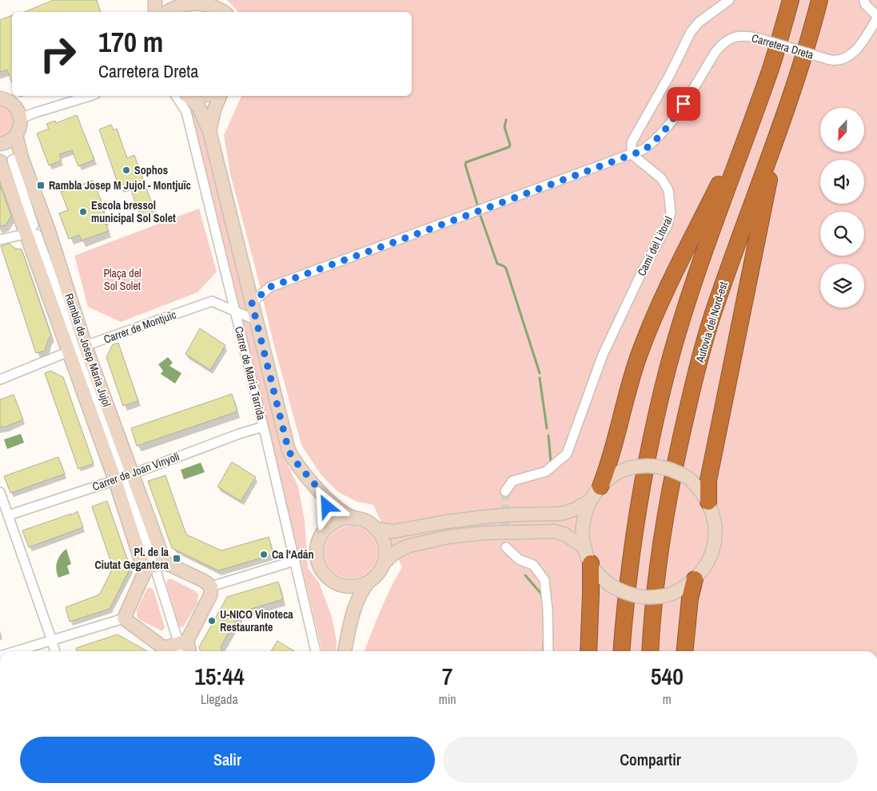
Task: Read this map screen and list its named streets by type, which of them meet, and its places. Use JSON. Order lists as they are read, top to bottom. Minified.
{"streets":{"highway":["Autovia del Nord-est"],"main road":["Rambla de Josep Maria Jujol","Carrer de Maria Tarrida"],"street":["Carretera Dreta","Camí del Litoral","Carrer de Montjuïc","Carrer de Joan Vinyoli"]},"crossings":[["Carretera Dreta","Camí del Litoral"],["Carretera Dreta","Carrer de Maria Tarrida"],["Carrer de Montjuïc","Rambla de Josep Maria Jujol"],["Carrer de Montjuïc","Carrer de Maria Tarrida"],["Rambla de Josep Maria Jujol","Carrer de Joan Vinyoli"],["Carrer de Maria Tarrida","Carrer de Joan Vinyoli"]],"parks":["Plaça del Sol Solet"],"places":{"other":["Sophos","Escola bressol municipal Sol Solet","Ca l'Adán","U-NICO Vinoteca Restaurante"],"transit":["Rambla Josep M Jujol - Montjuïc","Pl. de la Ciutat Gegantera"]},"north":"bottom","page":{"turn":["170 m","Carretera Dreta"],"eta":["15:44","Llegada","7","min","540","m"],"buttons":["Salir","Compartir"]}}
